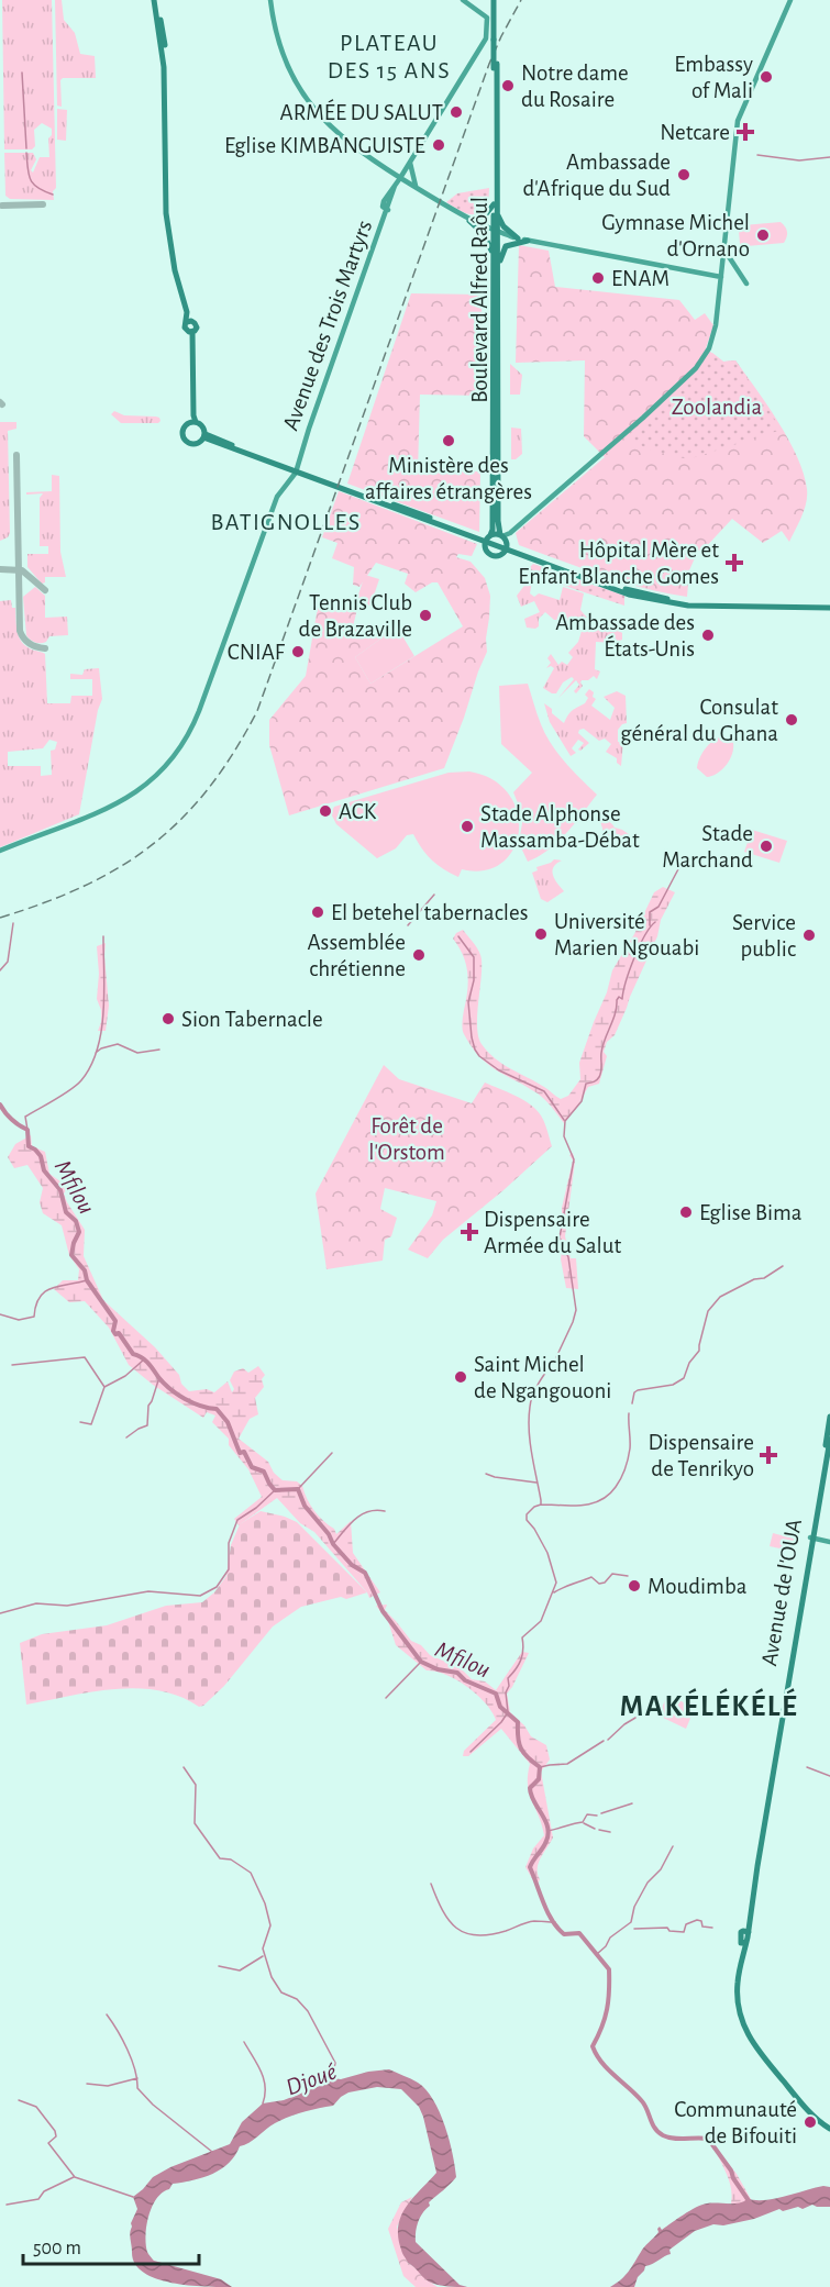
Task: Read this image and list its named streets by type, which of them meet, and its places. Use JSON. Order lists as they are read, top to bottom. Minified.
{"streets":{"main road":["Boulevard Alfred Raôul","Avenue des Trois Martyrs","Avenue de l'OUA"]},"districts":["PLATEAU DES 15 ANS","BATIGNOLLES","MAKÉLÉKÉLÉ"],"water":["Mfilou","Djoué"],"parks":["Zoolandia","Forêt de l'Orstom"],"places":{"other":["Embassy of Mali","Notre dame du Rosaire","ARMÉE DU SALUT","Eglise KIMBANGUISTE","Ambassade d'Afrique du Sud","Gymnase Michel d'Ornano","ENAM","Ministère des affaires étrangères","Tennis Club de Brazaville","Ambassade des États-Unis","CNIAF","Consulat général du Ghana","ACK","Stade Alphonse Massamba-Débat","Stade Marchand","El betehel tabernacles","Université Marien Ngouabi","Service public","Assemblée chrétienne","Sion Tabernacle","Eglise Bima","Saint Michel de Ngangouoni","Moudimba","Communauté de Bifouiti"],"health":["Netcare","Hôpital Mère et Enfant Blanche Gomes","Dispensaire Armée du Salut","Dispensaire de Tenrikyo"]},"scale_bar":"500 m"}
